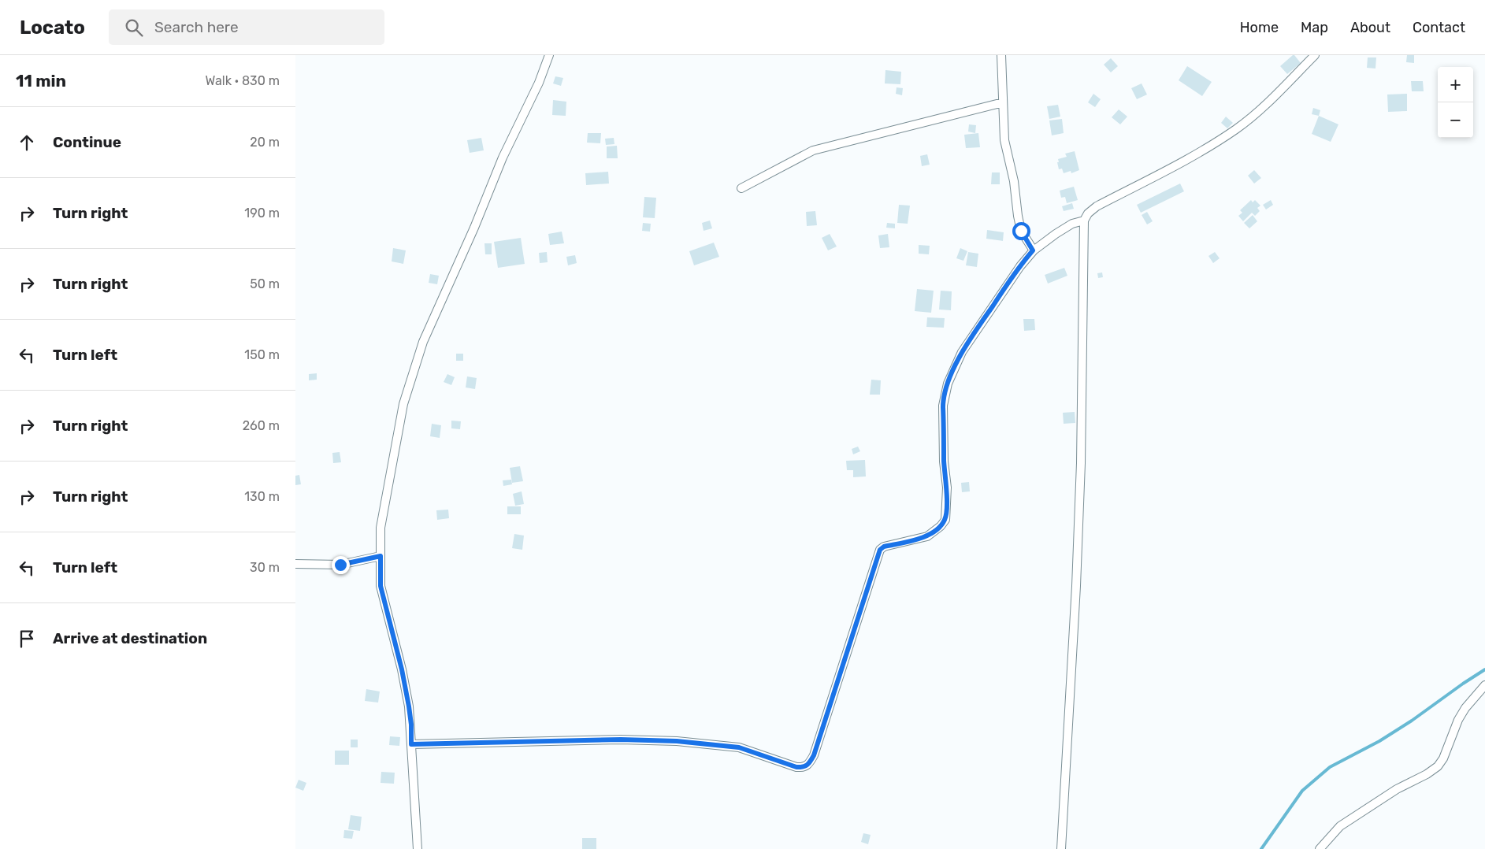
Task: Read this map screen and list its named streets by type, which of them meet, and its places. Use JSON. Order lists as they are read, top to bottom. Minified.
{"page":{"header":"Locato","search":"Search here","nav":["Home","Map","About","Contact"],"heading":["11 min","Walk · 830 m"],"map_buttons":["+","−"],"list":[["Continue","20 m"],["Turn right","190 m"],["Turn right","50 m"],["Turn left","150 m"],["Turn right","260 m"],["Turn right","130 m"],["Turn left","30 m"],"Arrive at destination"]}}
